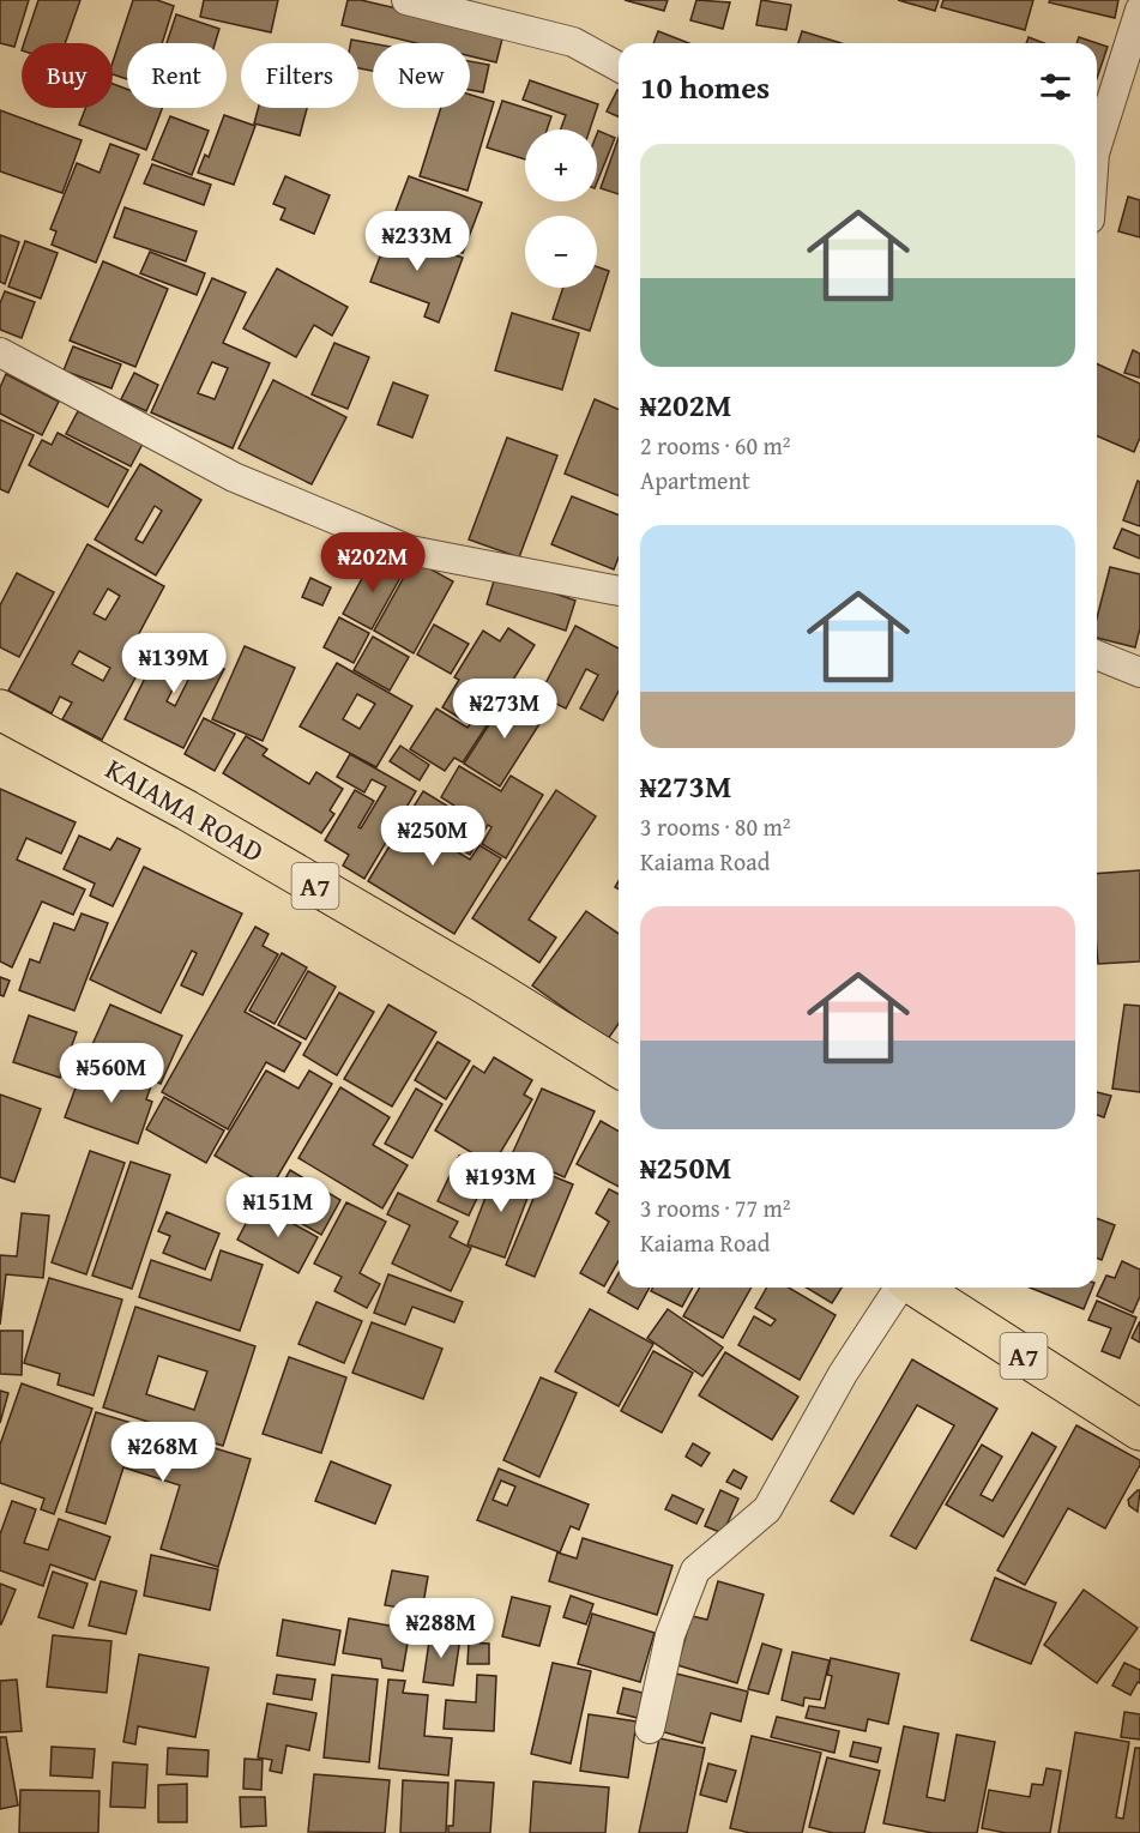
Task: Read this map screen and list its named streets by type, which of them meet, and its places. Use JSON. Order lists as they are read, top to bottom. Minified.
{"streets":{"highway":["KAIAMA ROAD","A7"]},"page":{"chip":["Buy","Rent","Filters","New"],"heading":"10 homes","map_buttons":["+","−"],"list":[{"name":"₦202M","note":"2 rooms · 60 m² · Apartment"},{"name":"₦273M","note":"3 rooms · 80 m² · Kaiama Road"},{"name":"₦250M","note":"3 rooms · 77 m² · Kaiama Road"}],"price":["₦233M","₦202M","₦139M","₦273M","₦250M","₦560M","₦193M","₦151M","₦268M","₦288M"]}}
